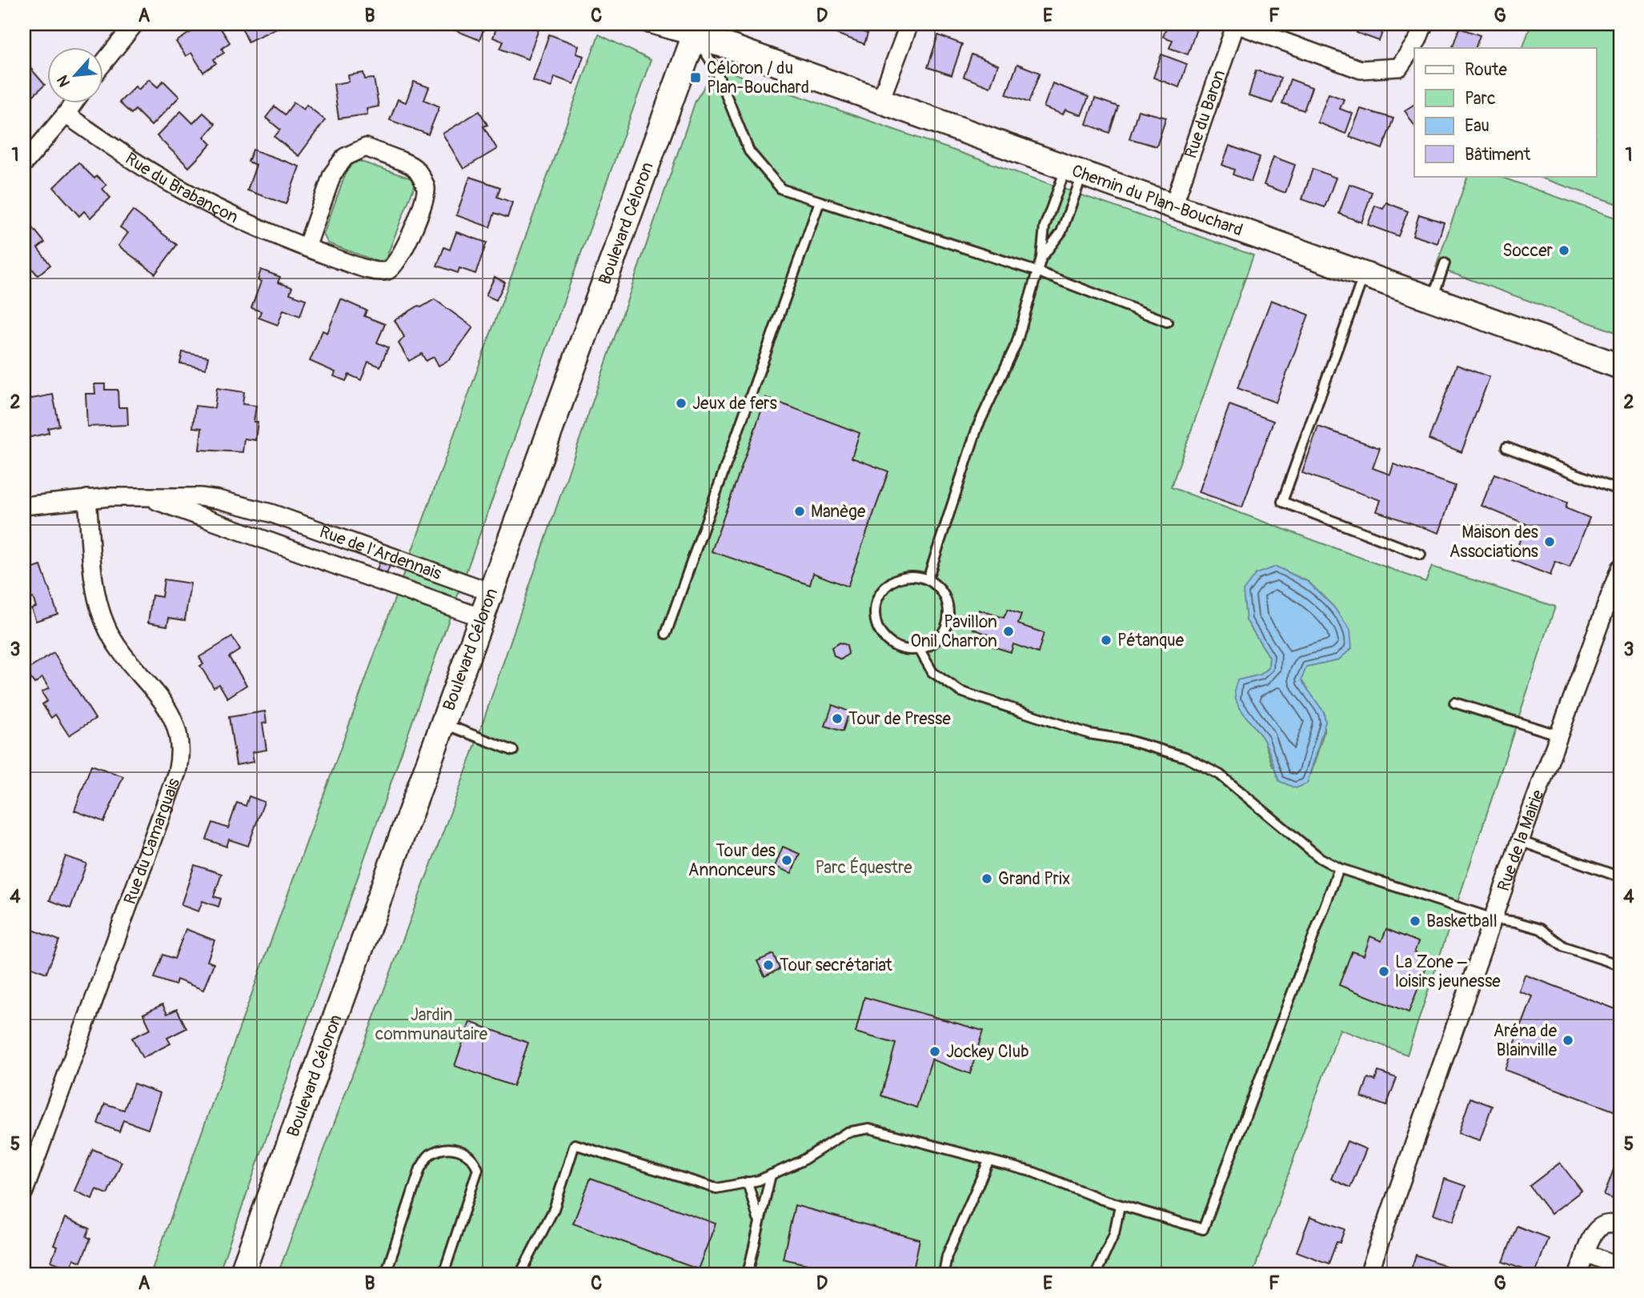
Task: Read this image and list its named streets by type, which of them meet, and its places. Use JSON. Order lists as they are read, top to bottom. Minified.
{"streets":{"street":["Rue du Baron","Rue du Brabançon","Chemin du Plan-Bouchard","Boulevard Céloron","Rue de l'Ardennais","Rue du Camarguais","Rue de la Mairie"]},"crossings":[["Rue du Baron","Chemin du Plan-Bouchard"],["Chemin du Plan-Bouchard","Boulevard Céloron"],["Boulevard Céloron","Rue de l'Ardennais"],["Rue de l'Ardennais","Rue du Camarguais"]],"parks":["Parc Équestre","Jardin communautaire"],"places":{"transit":["Céloron / du Plan-Bouchard"],"other":["Soccer","Jeux de fers","Manège","Maison des Associations","Pavillon Onil Charron","Pétanque","Tour de Presse","Tour des Annonceurs","Grand Prix","Basketball","Tour secrétariat","La Zone – loisirs jeunesse","Aréna de Blainville","Jockey Club"]},"legend":["Route","Parc","Eau","Bâtiment"],"north":"bottom left","grid":{"columns":["A","B","C","D","E","F","G"],"rows":["1","2","3","4","5"]}}
